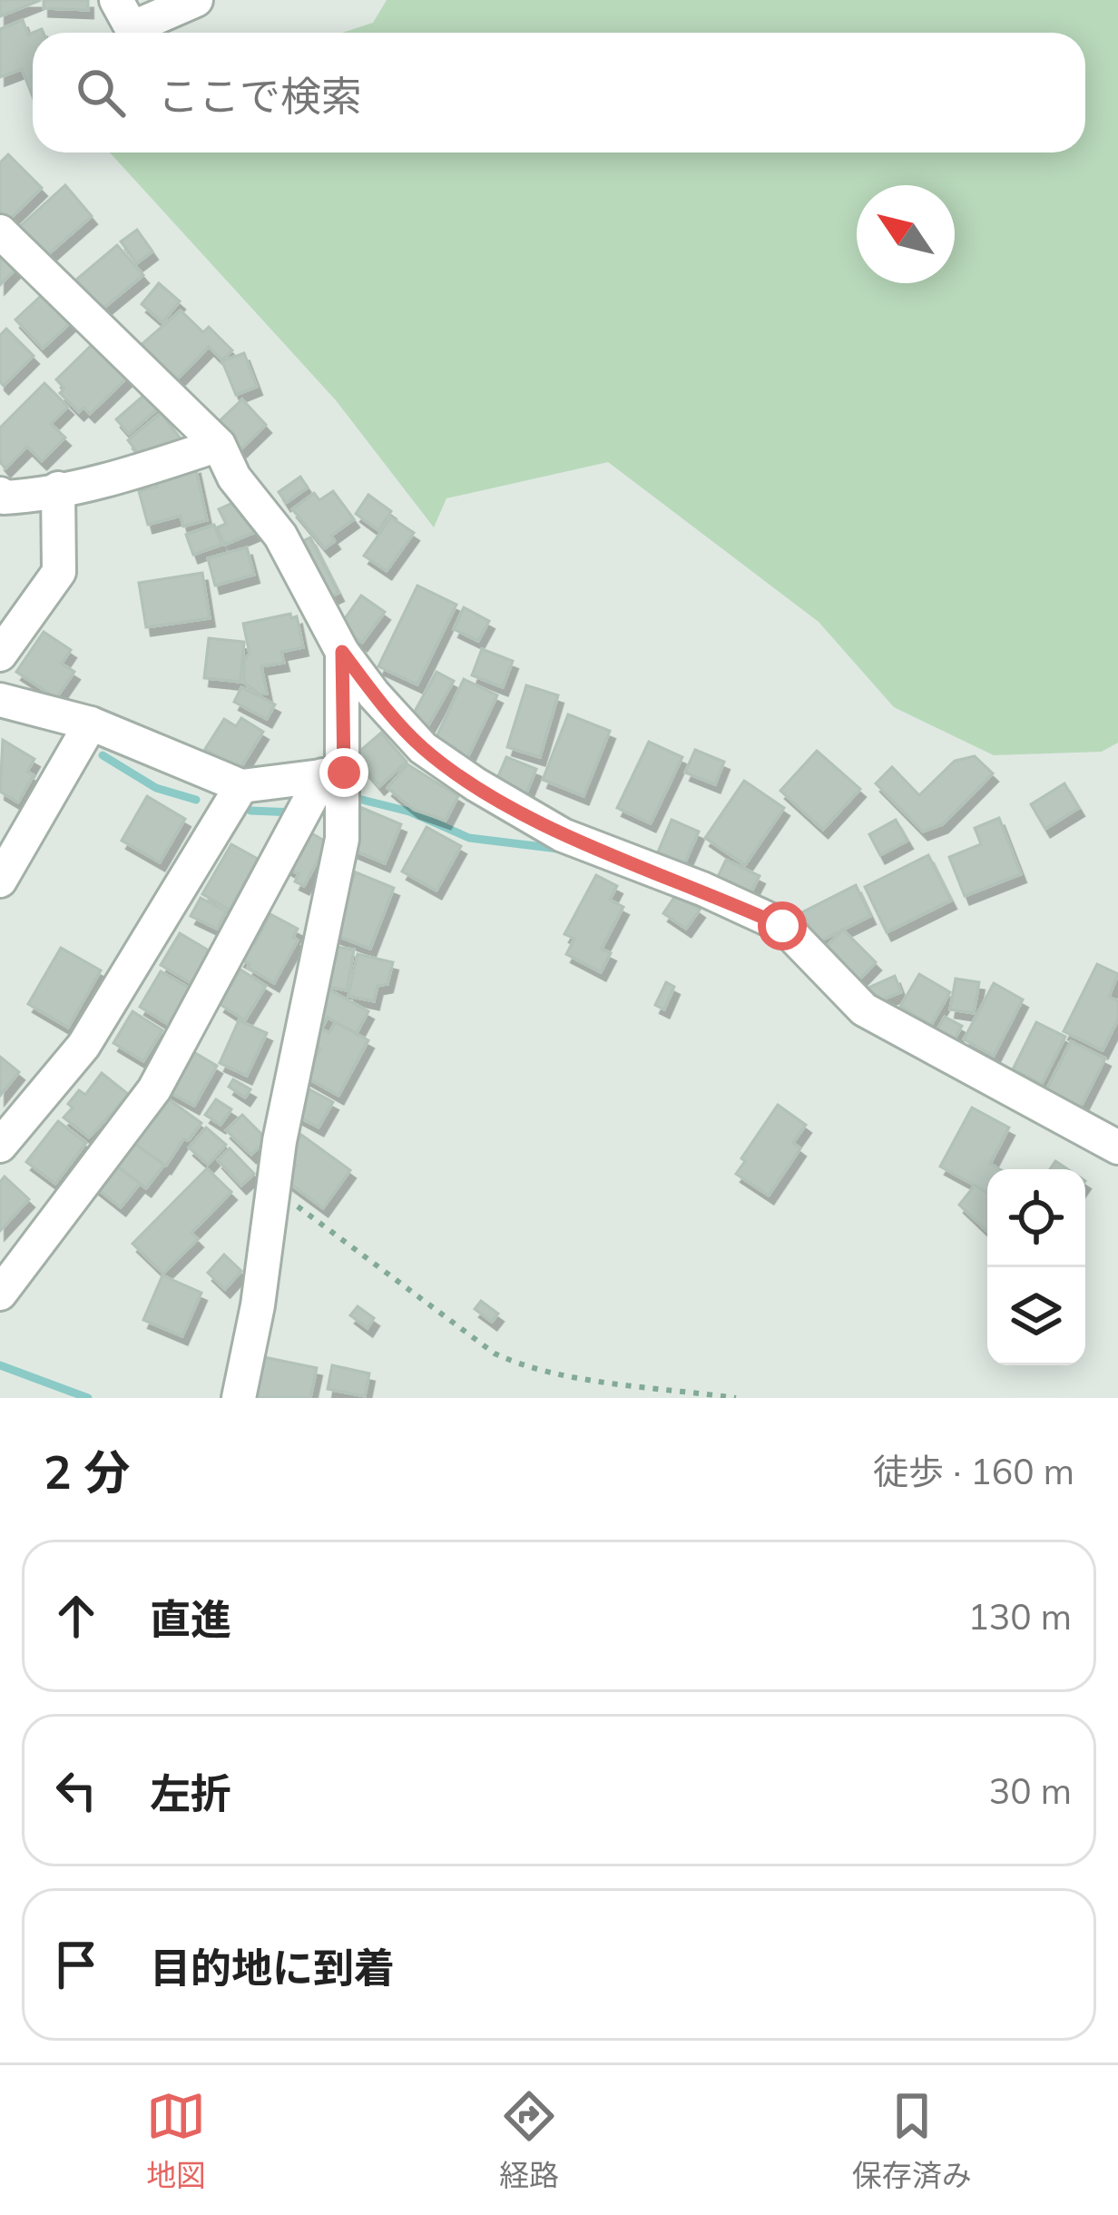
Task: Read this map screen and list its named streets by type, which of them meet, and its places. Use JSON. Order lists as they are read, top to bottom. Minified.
{"north":"top left","page":{"search":"ここで検索","heading":["2 分","徒歩 · 160 m"],"list":[["直進","130 m"],["左折","30 m"],"目的地に到着"],"nav":["地図","経路","保存済み"]}}
